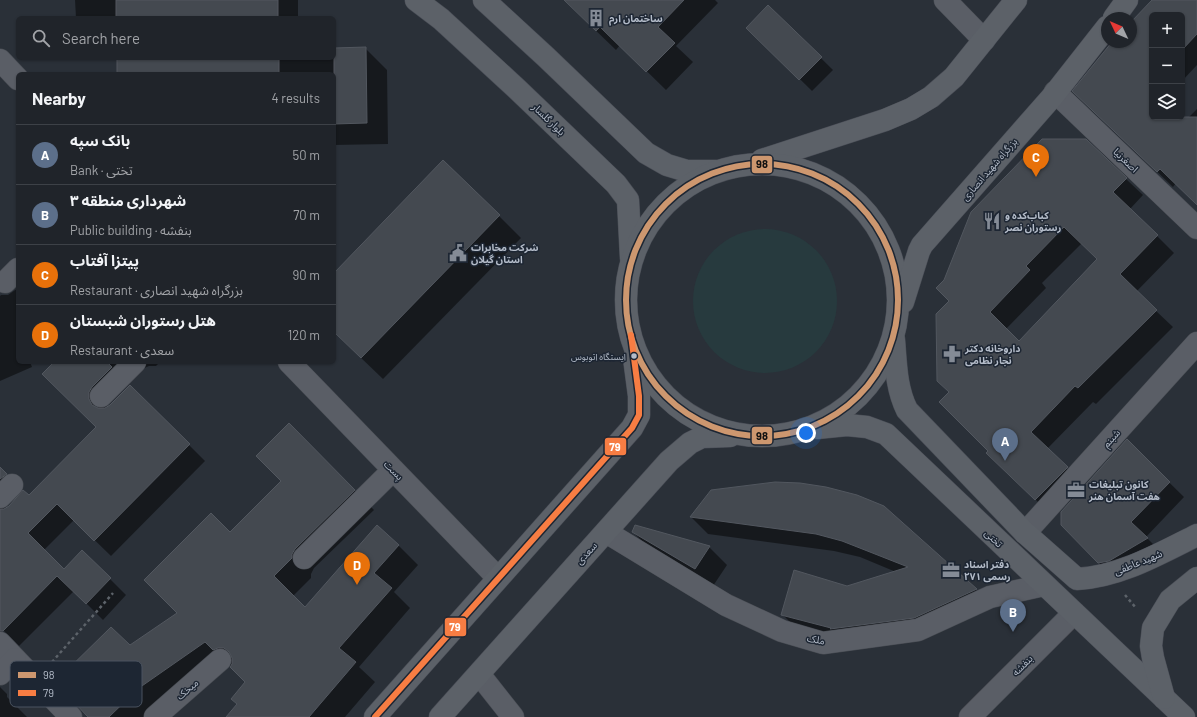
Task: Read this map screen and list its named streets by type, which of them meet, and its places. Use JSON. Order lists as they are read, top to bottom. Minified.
{"streets":{"main road":["بلوار گلسار","بزرگراه شهید انصاری","تختی","سعدی","شهید عاطفی"],"street":["اصغرنیا","شبنم","پست","ملک","بنفشه","میخک"]},"crossings":[["اصغرنیا","بزرگراه شهید انصاری"],["شبنم","شهید عاطفی"],["تختی","ملک"],["تختی","بنفشه"],["سعدی","ملک"]],"places":{"building":["ساختمان ارم"],"restaurant":["کباب‌کده و رستوران نصر"],"public building":["شرکت مخابرات استان گیلان"],"pharmacy":["داروخانه دکتر نجار نظامی"],"other":["ایستگاه اتوبوس"],"office":["کانون تبلیغات هفت آسمان هنر","دفتر اسناد رسمی ۲۷۱"]},"lines":["transit line 98","transit line 79"],"legend":["98","79"],"north":"top left","page":{"map_buttons":["+","−"],"search":"Search here","heading":["Nearby","4 results"],"list":[{"mark":"A","name":"بانک سپه","note":"Bank · تختی","value":"50 m"},{"mark":"B","name":"شهرداری منطقه ۳","note":"Public building · بنفشه","value":"70 m"},{"mark":"C","name":"پیتزا آفتاب","note":"Restaurant · بزرگراه شهید انصاری","value":"90 m"},{"mark":"D","name":"هتل رستوران شبستان","note":"Restaurant · سعدی","value":"120 m"}],"pins":["C","A","D","B"]}}
